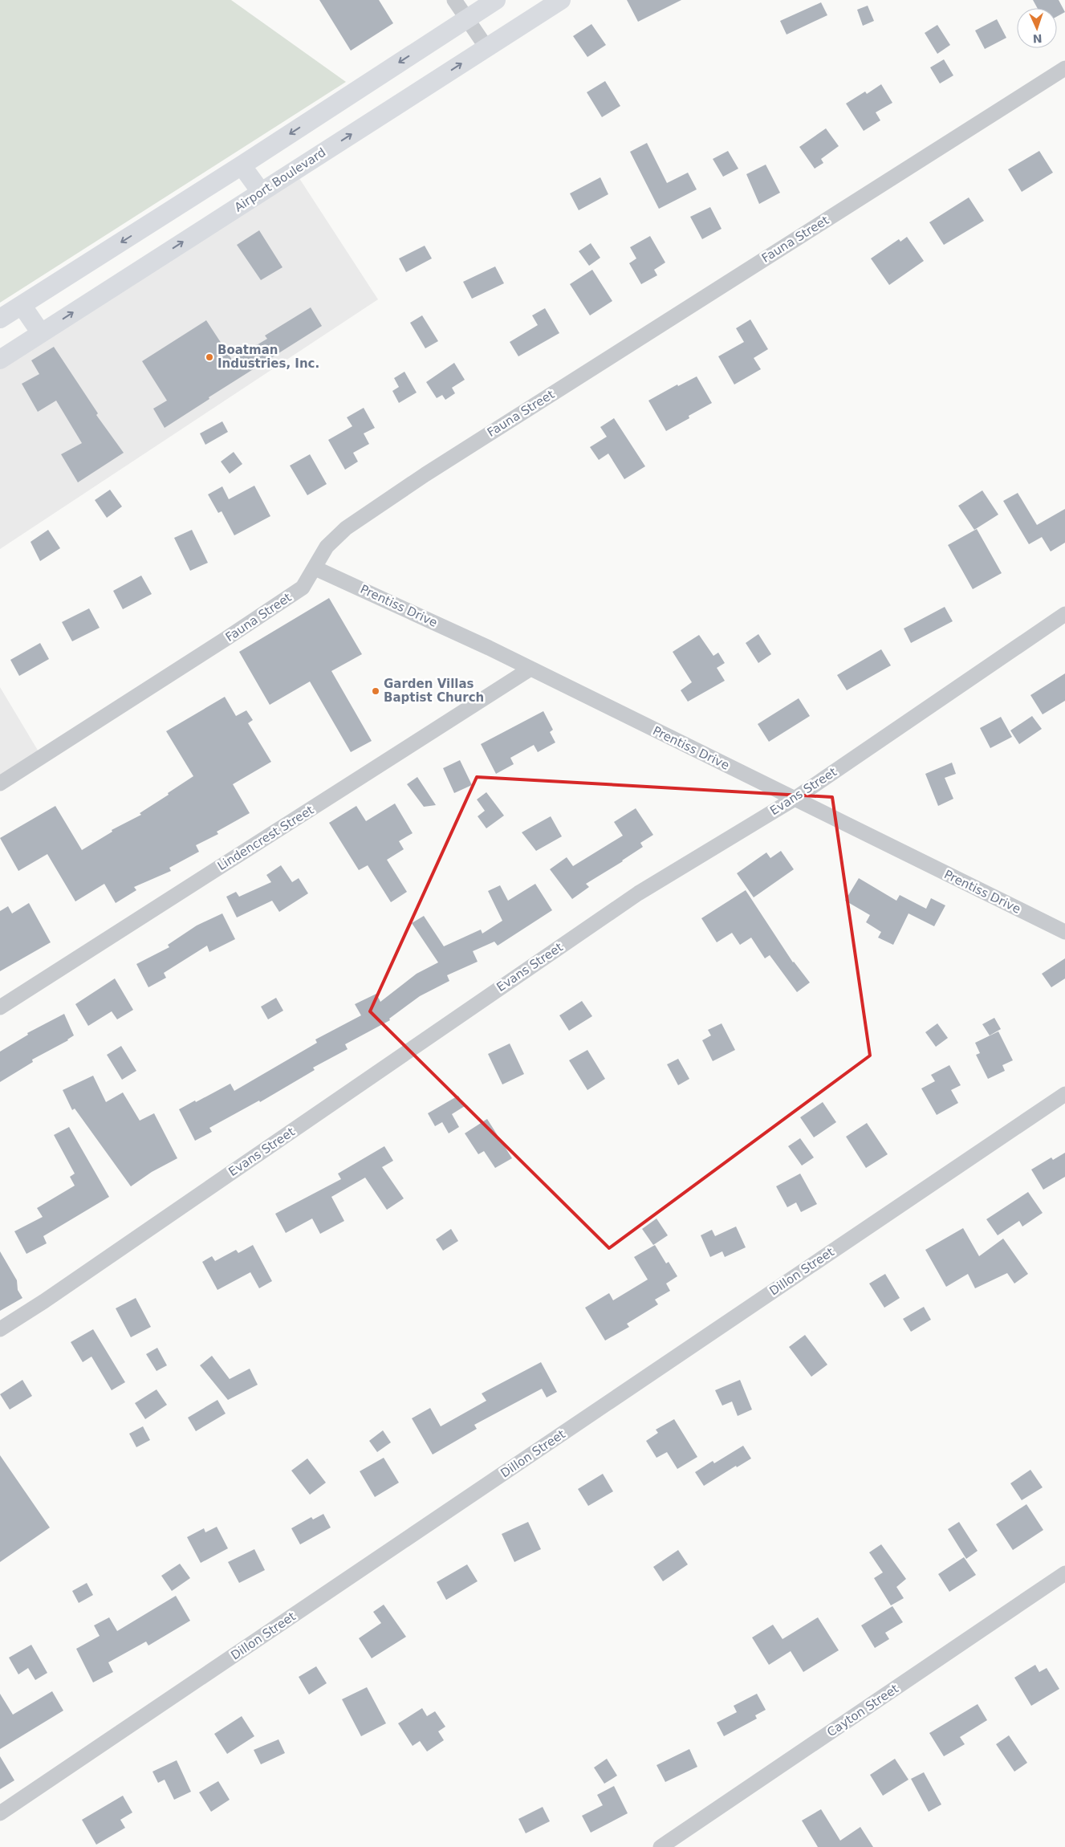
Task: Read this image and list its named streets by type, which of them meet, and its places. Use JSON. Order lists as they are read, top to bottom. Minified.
{"streets":{"main road":["Airport Boulevard"],"street":["Fauna Street","Prentiss Drive","Evans Street","Lindencrest Street","Dillon Street","Cayton Street"]},"crossings":[["Fauna Street","Prentiss Drive"],["Prentiss Drive","Evans Street"],["Prentiss Drive","Lindencrest Street"]],"places":["Boatman Industries, Inc.","Garden Villas Baptist Church"],"north":"bottom"}
